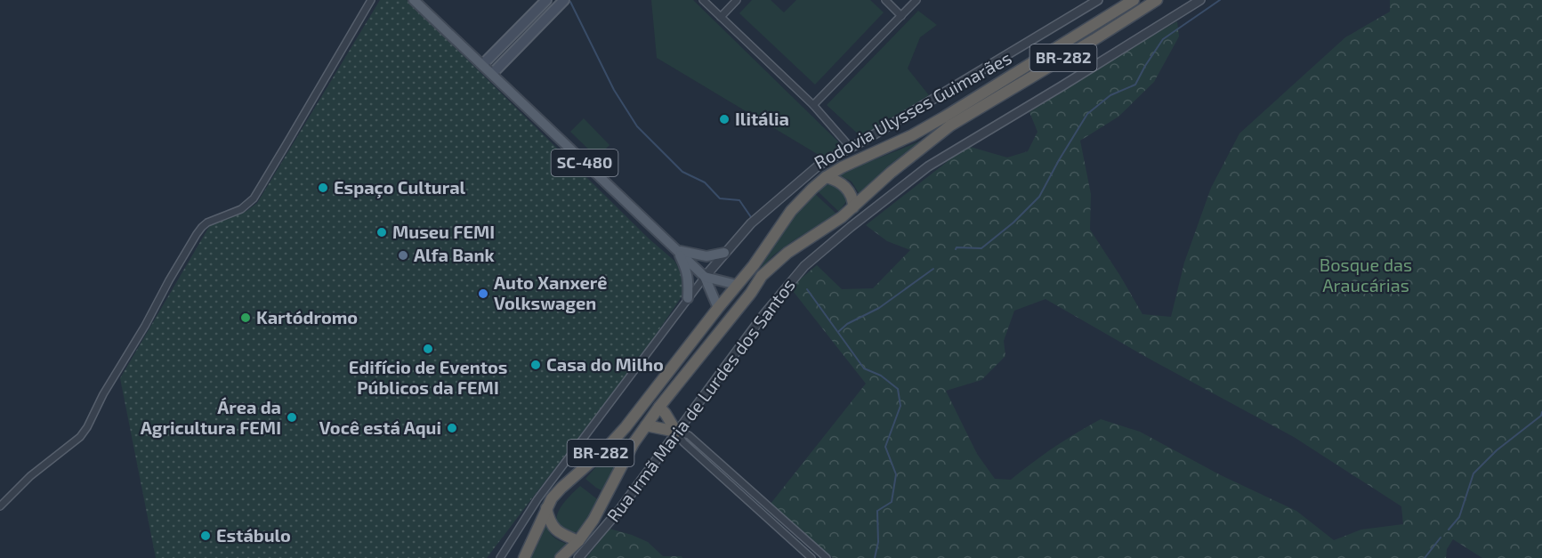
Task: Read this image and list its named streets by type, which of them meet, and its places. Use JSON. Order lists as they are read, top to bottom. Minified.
{"streets":{"highway":["BR-282","Rodovia Ulysses Guimarães"],"main road":["SC-480"],"street":["Rua Irmã Maria de Lurdes dos Santos"]},"crossings":[["Rodovia Ulysses Guimarães","SC-480"]],"parks":["Bosque das Araucárias"],"places":["Ilitália","Espaço Cultural","Museu FEMI","Alfa Bank","Auto Xanxerê Volkswagen","Kartódromo","Edifício de Eventos Públicos da FEMI","Casa do Milho","Área da Agricultura FEMI","Você está Aqui","Estábulo"]}
